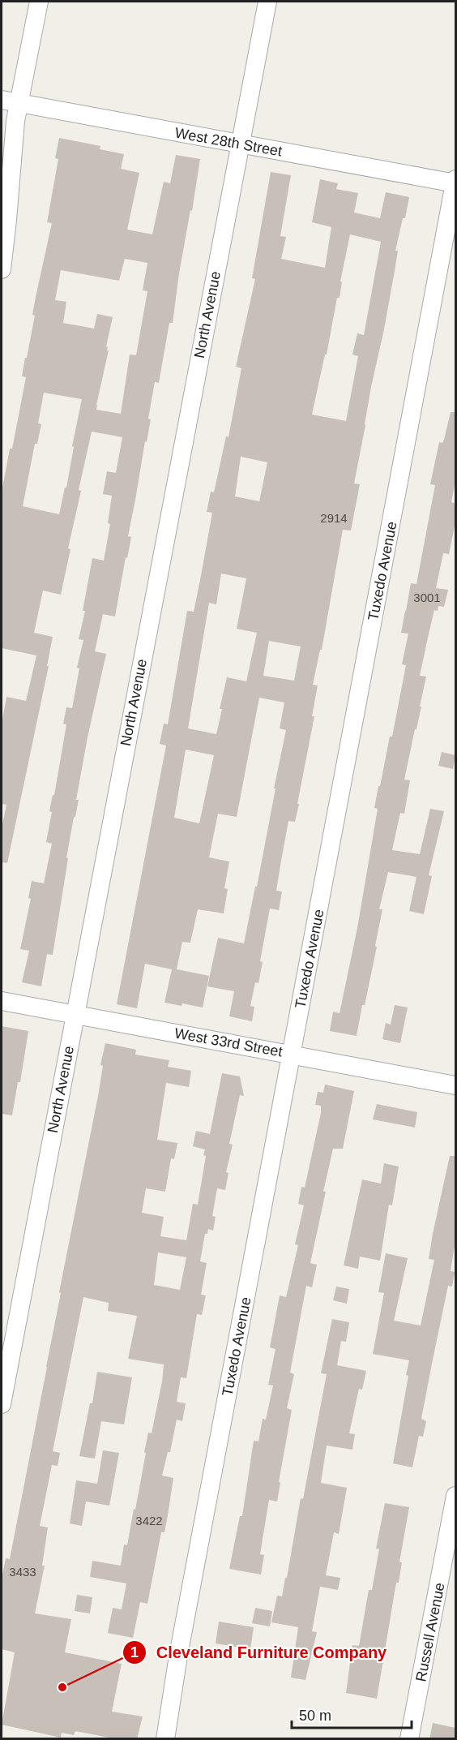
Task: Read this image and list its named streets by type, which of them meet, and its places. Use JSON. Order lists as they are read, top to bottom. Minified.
{"streets":{"street":["West 28th Street","North Avenue","Tuxedo Avenue","West 33rd Street","Russell Avenue"]},"crossings":[["West 28th Street","North Avenue"],["West 28th Street","Tuxedo Avenue"],["North Avenue","West 33rd Street"],["Tuxedo Avenue","West 33rd Street"]],"places":["Cleveland Furniture Company"],"house_numbers":["2914","3001","3422","3433"],"scale_bar":"50 m"}
